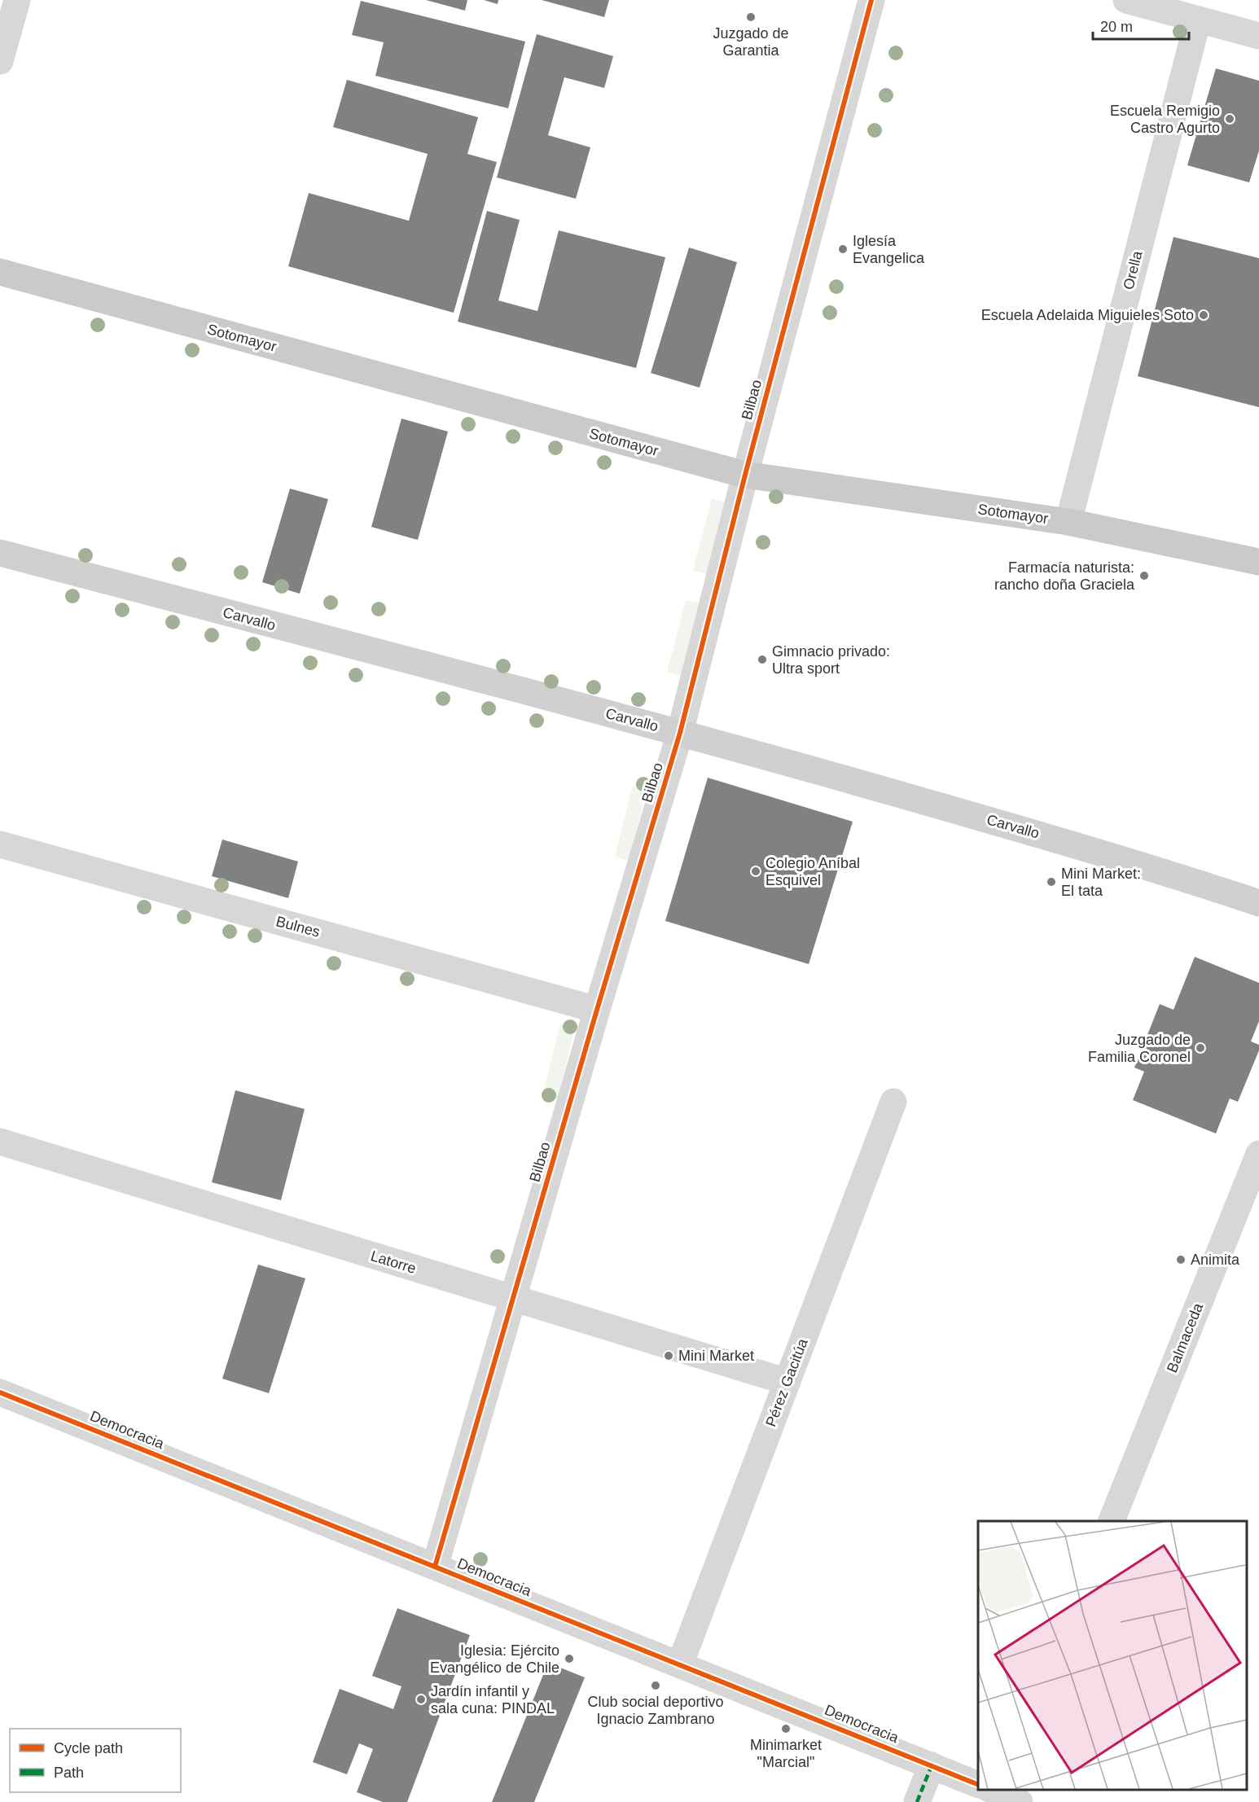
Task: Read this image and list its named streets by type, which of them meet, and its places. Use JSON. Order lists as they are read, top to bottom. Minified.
{"streets":{"main road":["Sotomayor","Carvallo"],"street":["Orella","Bilbao","Bulnes","Latorre","Balmaceda","Pérez Gacitúa","Democracia"]},"crossings":[["Orella","Sotomayor"],["Sotomayor","Bilbao"],["Bilbao","Carvallo"],["Bilbao","Bulnes"],["Bilbao","Latorre"],["Bilbao","Democracia"],["Latorre","Pérez Gacitúa"],["Pérez Gacitúa","Democracia"]],"places":["Juzgado de Garantia","Escuela Remigio Castro Agurto","Iglesía Evangelica","Escuela Adelaida Miguieles Soto","Farmacía naturista: rancho doña Graciela","Gimnacio privado: Ultra sport","Colegio Aníbal Esquivel","Mini Market: El tata","Juzgado de Familia Coronel","Animita","Mini Market","Iglesia: Ejército Evangélico de Chile","Club social deportivo Ignacio Zambrano","Jardín infantil y sala cuna: PINDAL","Minimarket \"Marcial\""],"legend":["Cycle path","Path"],"scale_bar":"20 m"}
